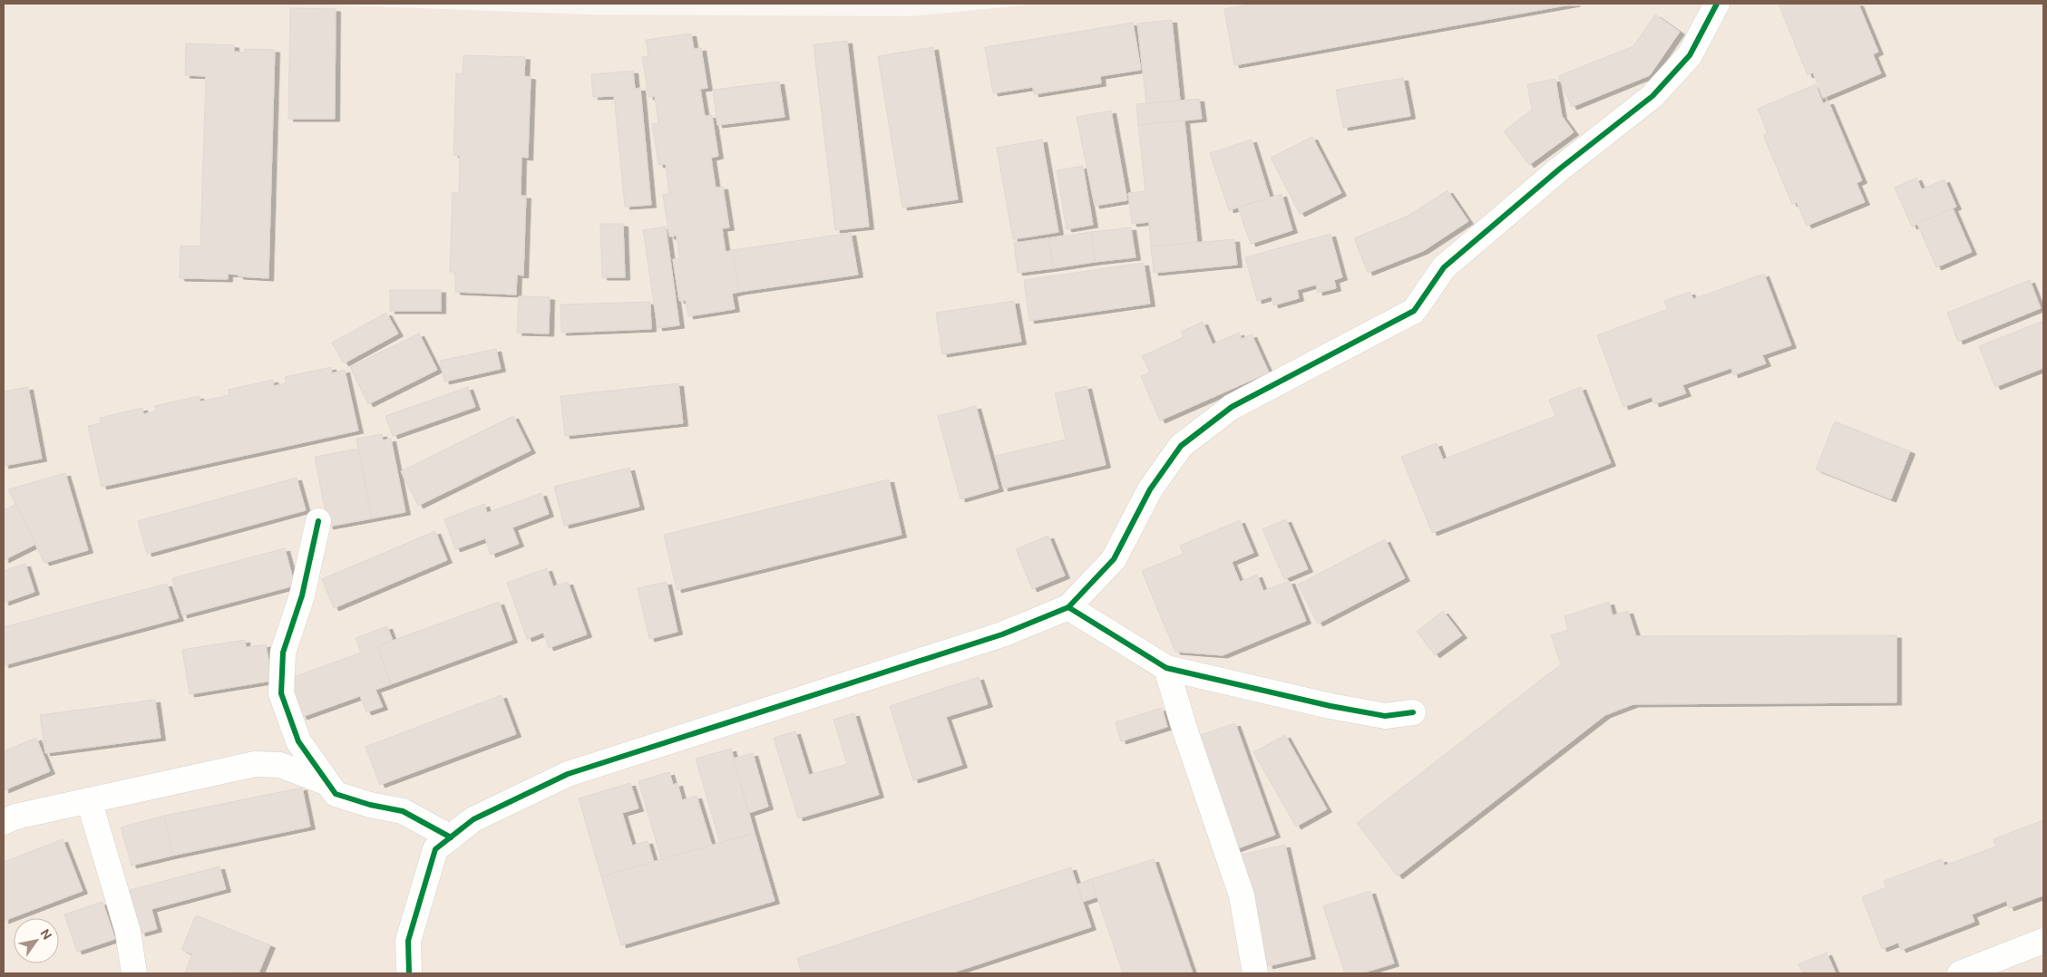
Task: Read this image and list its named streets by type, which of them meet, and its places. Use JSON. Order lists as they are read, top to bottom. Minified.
{"north":"top right"}
